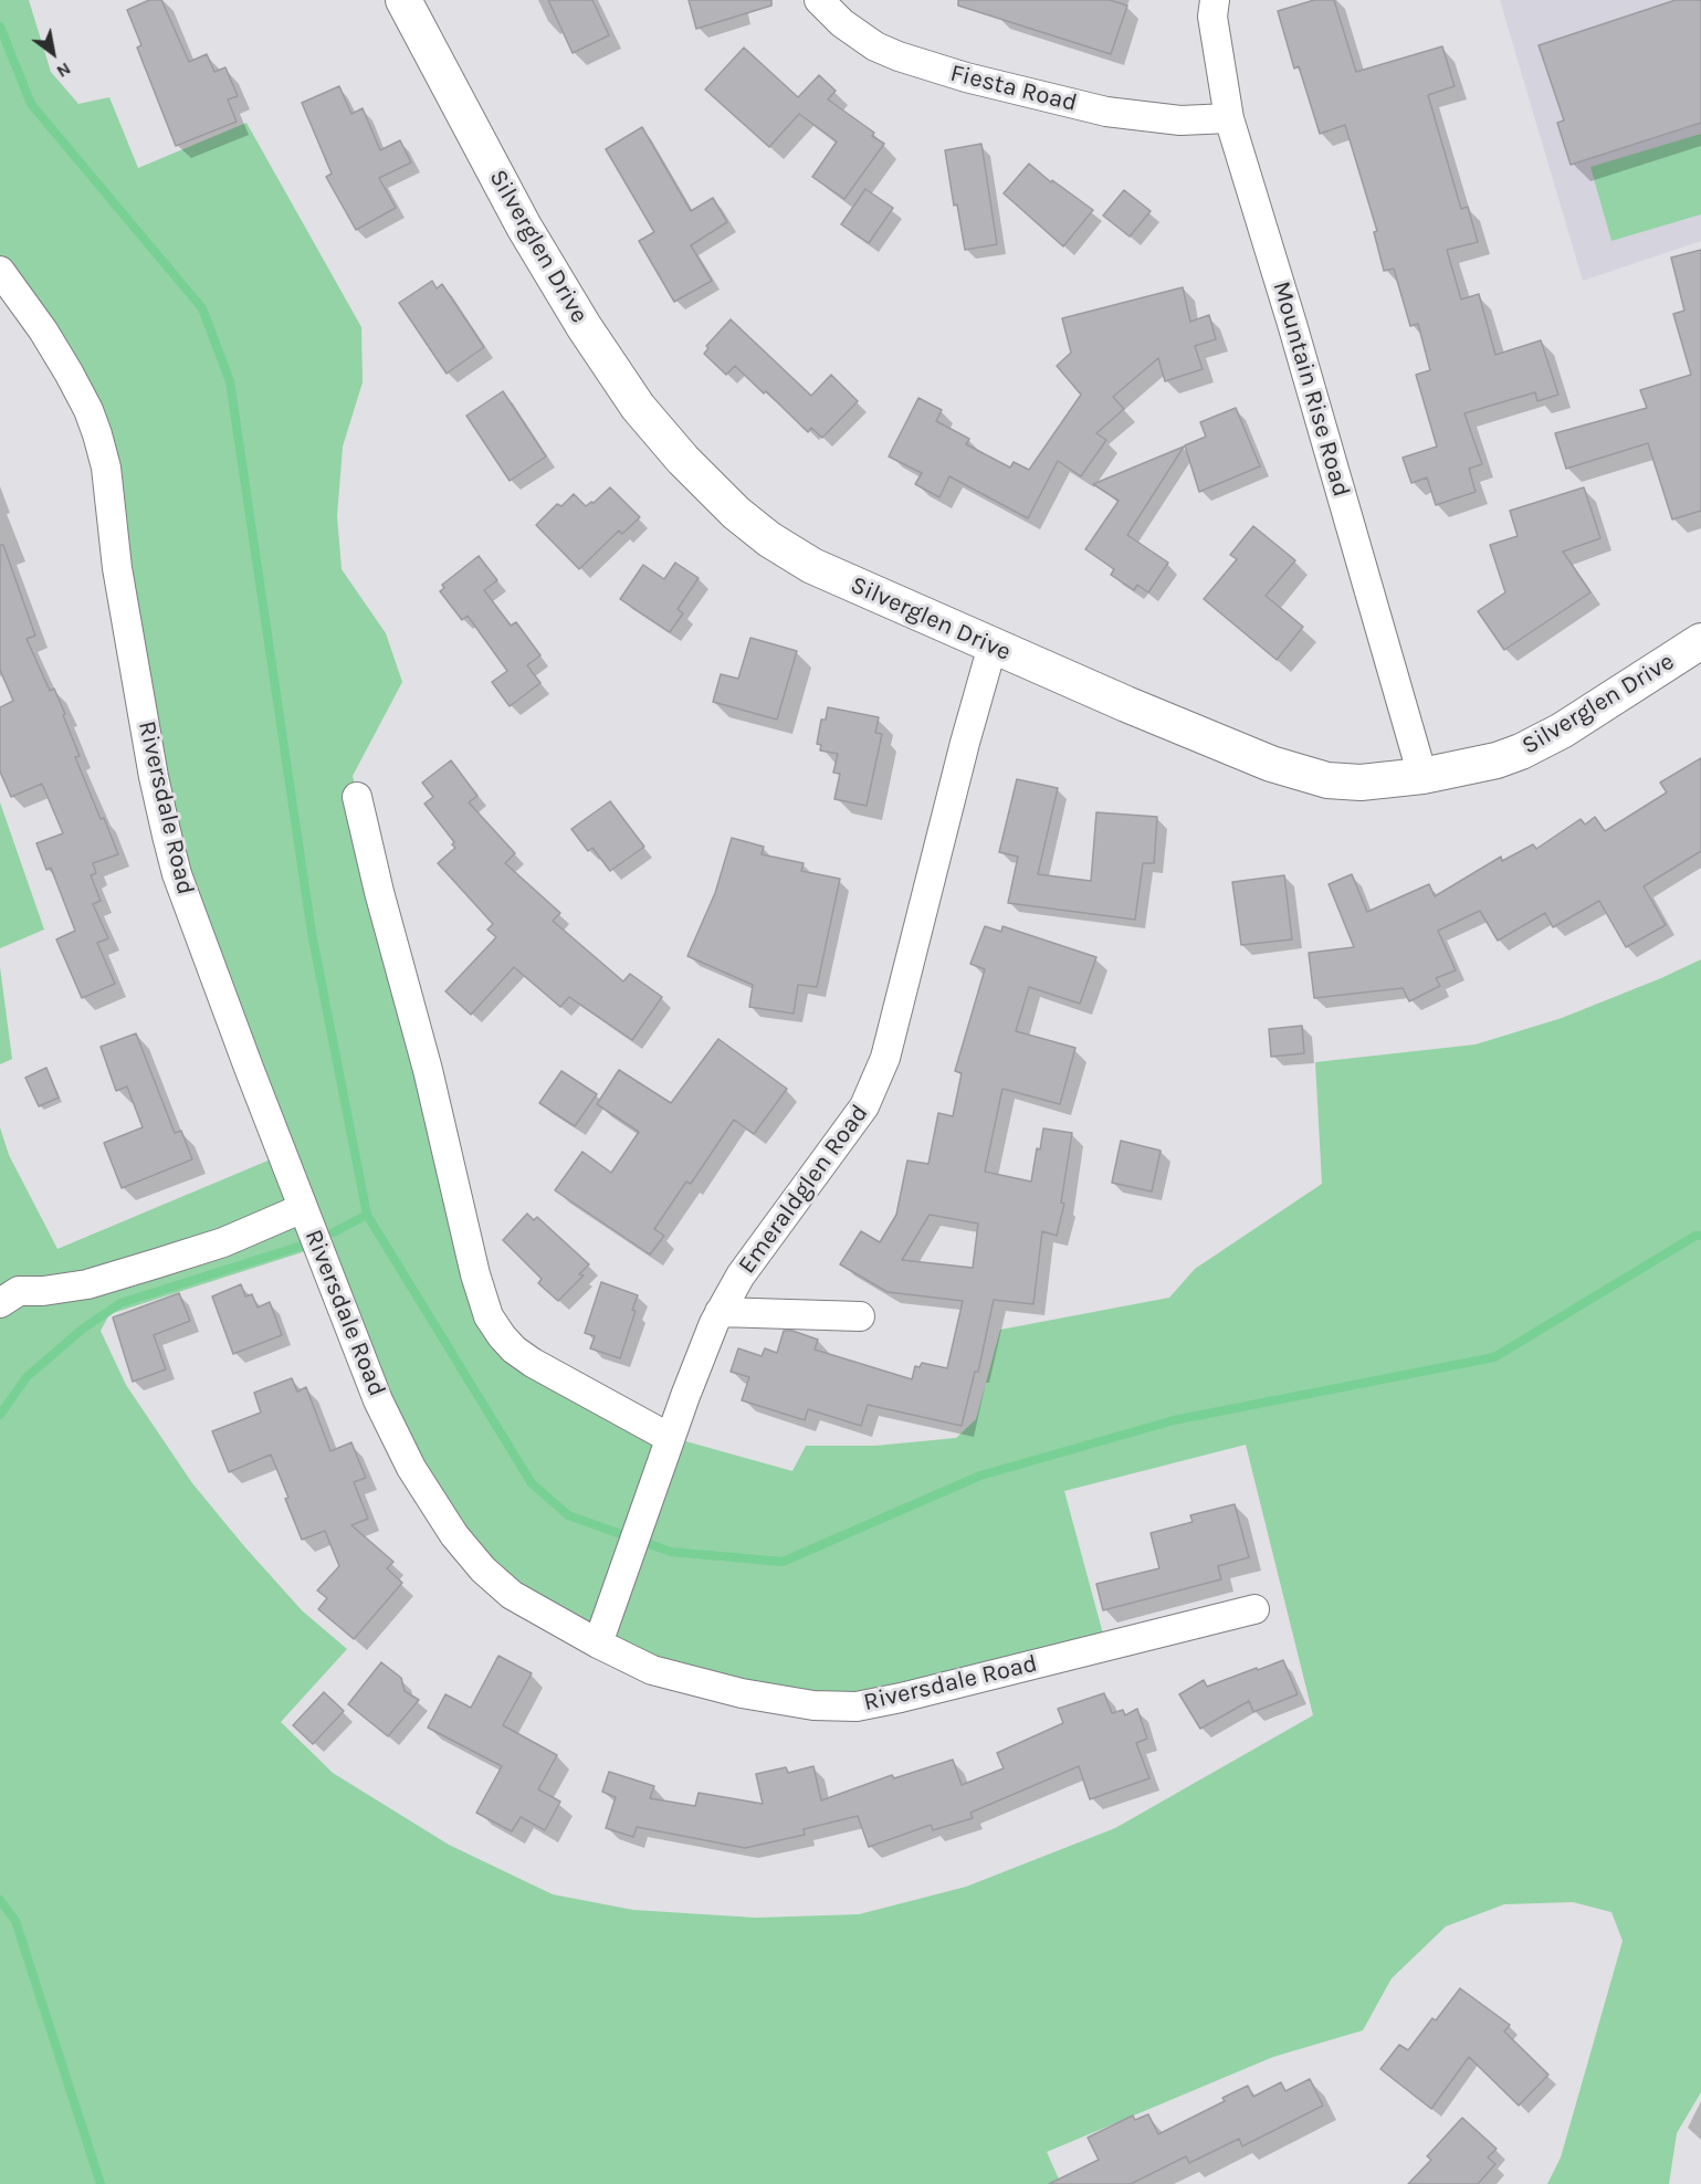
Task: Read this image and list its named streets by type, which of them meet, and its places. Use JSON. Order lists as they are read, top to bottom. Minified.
{"streets":{"street":["Fiesta Road","Silverglen Drive","Mountain Rise Road","Riversdale Road","Emeraldglen Road"]},"crossings":[["Fiesta Road","Mountain Rise Road"],["Silverglen Drive","Mountain Rise Road"],["Silverglen Drive","Emeraldglen Road"],["Riversdale Road","Emeraldglen Road"]],"north":"bottom right"}
